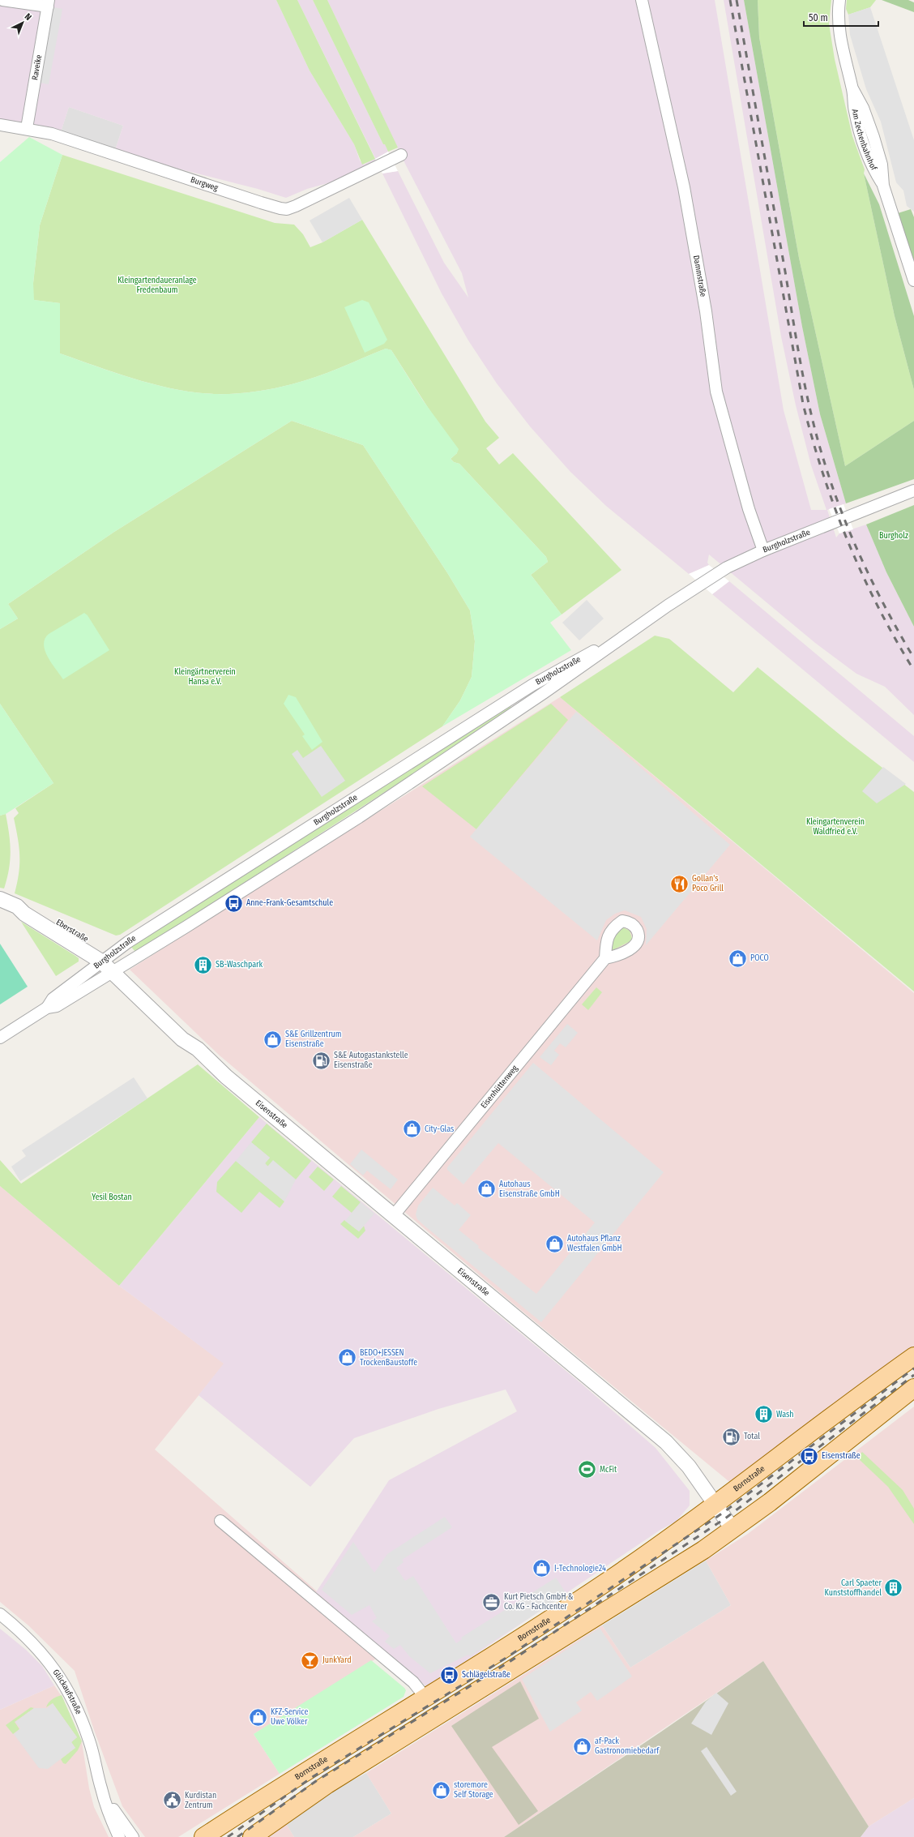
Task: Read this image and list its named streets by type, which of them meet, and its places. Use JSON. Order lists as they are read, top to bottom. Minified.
{"streets":{"main road":["Bornstraße"],"street":["Raveike","Am Zechenbahnhof","Burgweg","Dammstraße","Burgholzstraße","Eberstraße","Eisenhüttenweg","Eisenstraße","Glückaufstraße"]},"crossings":[["Raveike","Burgweg"],["Dammstraße","Burgholzstraße"],["Burgholzstraße","Eberstraße"],["Burgholzstraße","Eisenstraße"],["Eberstraße","Eisenstraße"],["Eisenhüttenweg","Eisenstraße"],["Eisenstraße","Bornstraße"]],"parks":["Kleingartendaueranlage Fredenbaum","Burgholz","Kleingärtnerverein Hansa e.V.","Kleingartenverein Waldfried e.V.","Yesil Bostan"],"places":{"restaurant":["Gollan's Poco Grill"],"bus stop":["Anne-Frank-Gesamtschule","Eisenstraße","Schlägelstraße"],"shop":["POCO","S&E Grillzentrum Eisenstraße","City-Glas","Autohaus Eisenstraße GmbH","Autohaus Pflanz Westfalen GmbH","BEDO+JESSEN TrockenBaustoffe","I-Technologie24","KFZ-Service Uwe Völker","af-Pack Gastronomiebedarf","storemore Self Storage"],"building":["SB-Waschpark","Wash","Carl Spaeter Kunststoffhandel"],"fuel station":["S&E Autogastankstelle Eisenstraße","Total"],"sports":["McFit"],"office":["Kurt Pietsch GmbH & Co. KG - Fachcenter"],"bar":["JunkYard"],"public building":["Kurdistan Zentrum"]},"scale_bar":"50 m","north":"top right"}
